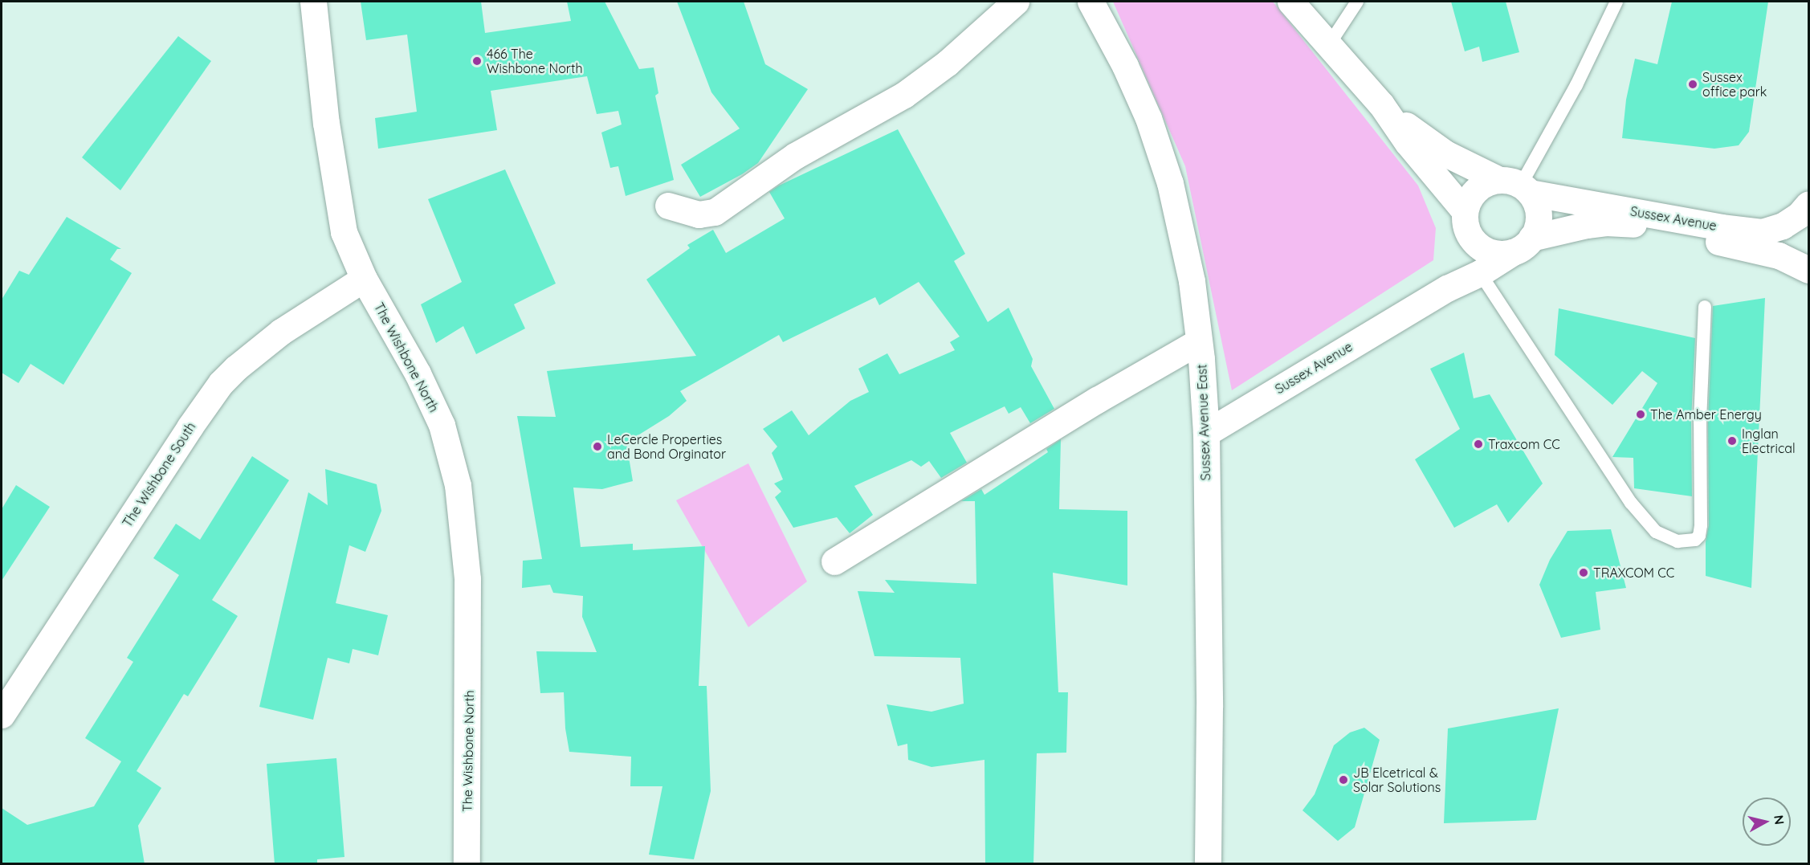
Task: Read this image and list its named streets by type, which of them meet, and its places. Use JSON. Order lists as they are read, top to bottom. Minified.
{"streets":{"street":["Sussex Avenue","The Wishbone North","Sussex Avenue East","The Wishbone South"]},"crossings":[["Sussex Avenue","Sussex Avenue East"],["The Wishbone North","The Wishbone South"]],"places":["466 The Wishbone North","Sussex office park","The Amber Energy","Inglan Electrical","Traxcom CC","LeCercle Properties and Bond Orginator","TRAXCOM CC","JB Elcetrical & Solar Solutions"],"north":"right"}
